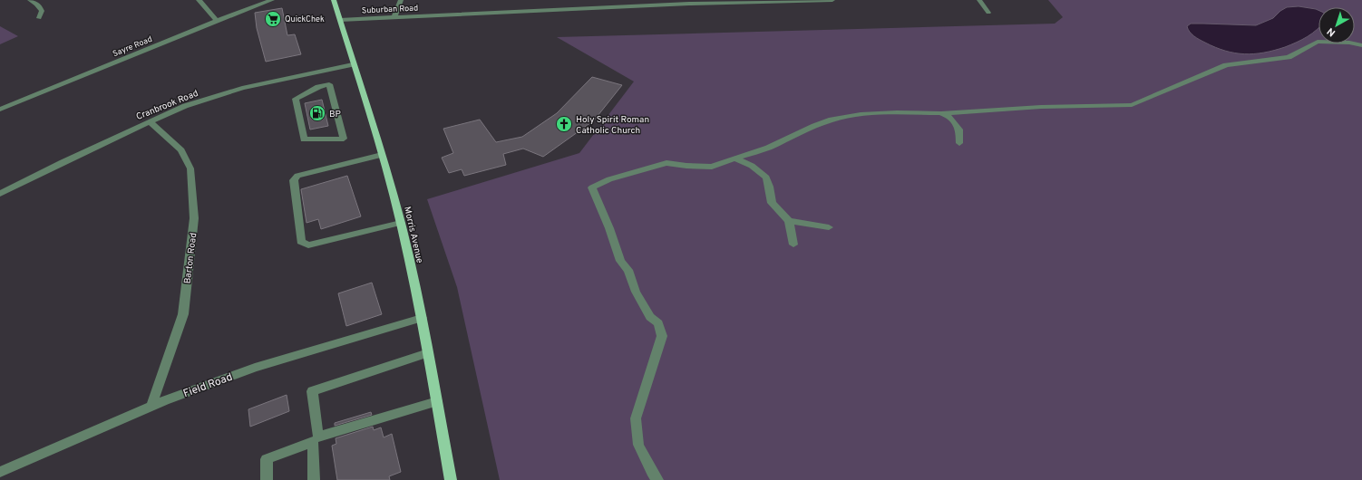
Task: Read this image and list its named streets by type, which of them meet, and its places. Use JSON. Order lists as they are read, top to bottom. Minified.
{"streets":{"main road":["Morris Avenue"],"street":["Suburban Road","Sayre Road","Cranbrook Road","Barton Road","Field Road"]},"crossings":[["Suburban Road","Morris Avenue"],["Cranbrook Road","Morris Avenue"],["Cranbrook Road","Barton Road"],["Morris Avenue","Field Road"],["Barton Road","Field Road"]],"places":{"supermarket":["QuickChek"],"fuel station":["BP"],"church":["Holy Spirit Roman Catholic Church"]},"north":"bottom left"}
